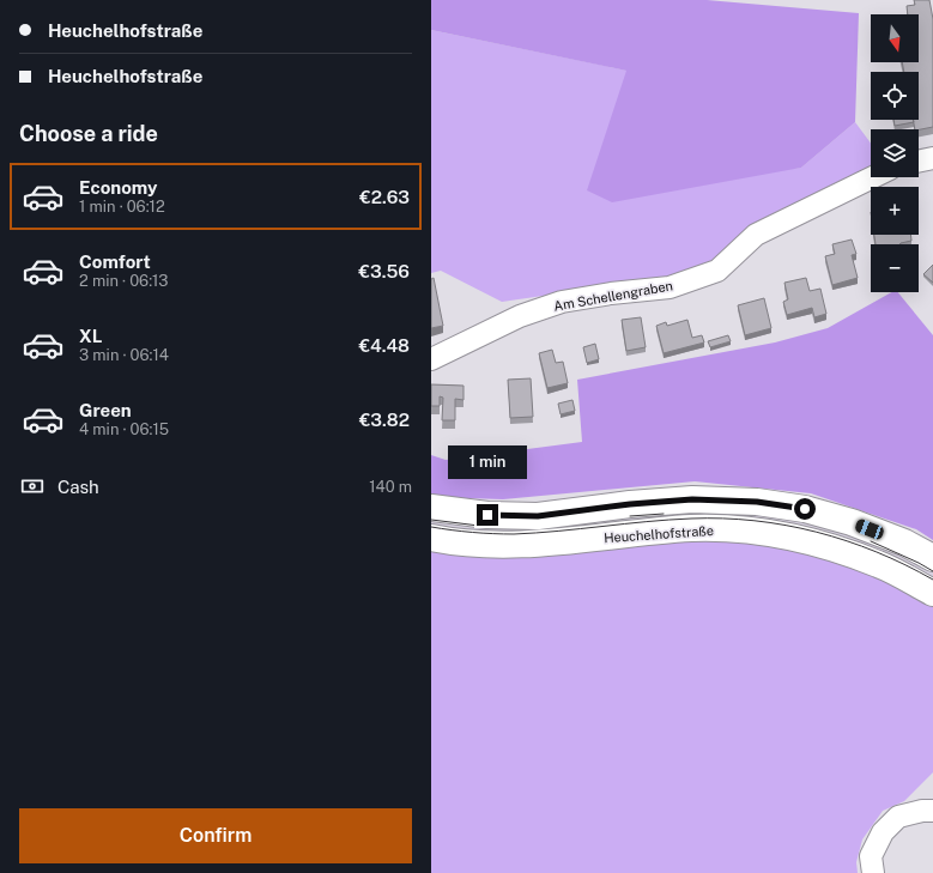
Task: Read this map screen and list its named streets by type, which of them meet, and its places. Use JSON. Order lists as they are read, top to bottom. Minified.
{"streets":{"main road":["Heuchelhofstraße"],"street":["Am Schellengraben"]},"north":"bottom","page":{"banner":["Heuchelhofstraße","Heuchelhofstraße"],"map_buttons":["+","−"],"heading":"Choose a ride","list":[{"name":"Economy","note":"1 min · 06:12","value":"€2.63"},{"name":"Comfort","note":"2 min · 06:13","value":"€3.56"},{"name":"XL","note":"3 min · 06:14","value":"€4.48"},{"name":"Green","note":"4 min · 06:15","value":"€3.82"}],"bubble":"1 min","pay":["Cash","140 m"],"buttons":"Confirm"}}
